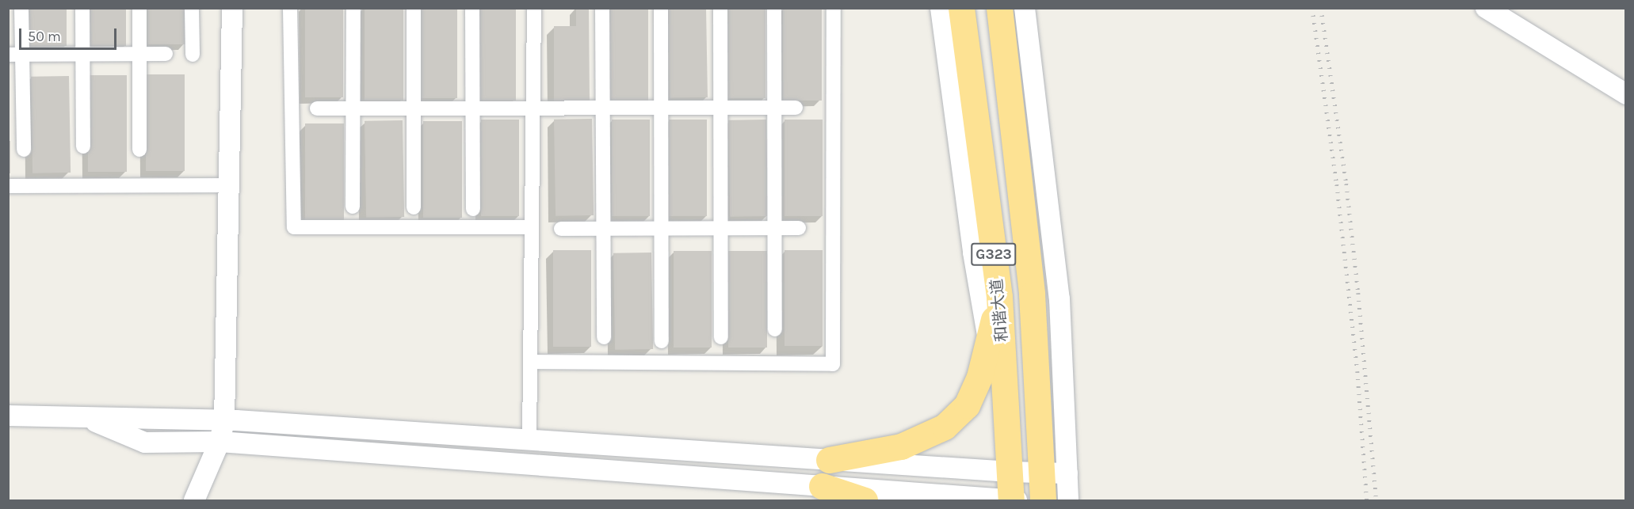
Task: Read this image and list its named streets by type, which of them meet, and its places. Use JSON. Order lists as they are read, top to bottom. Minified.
{"streets":{"highway":["G323","和谐大道"]},"scale_bar":"50 m"}
